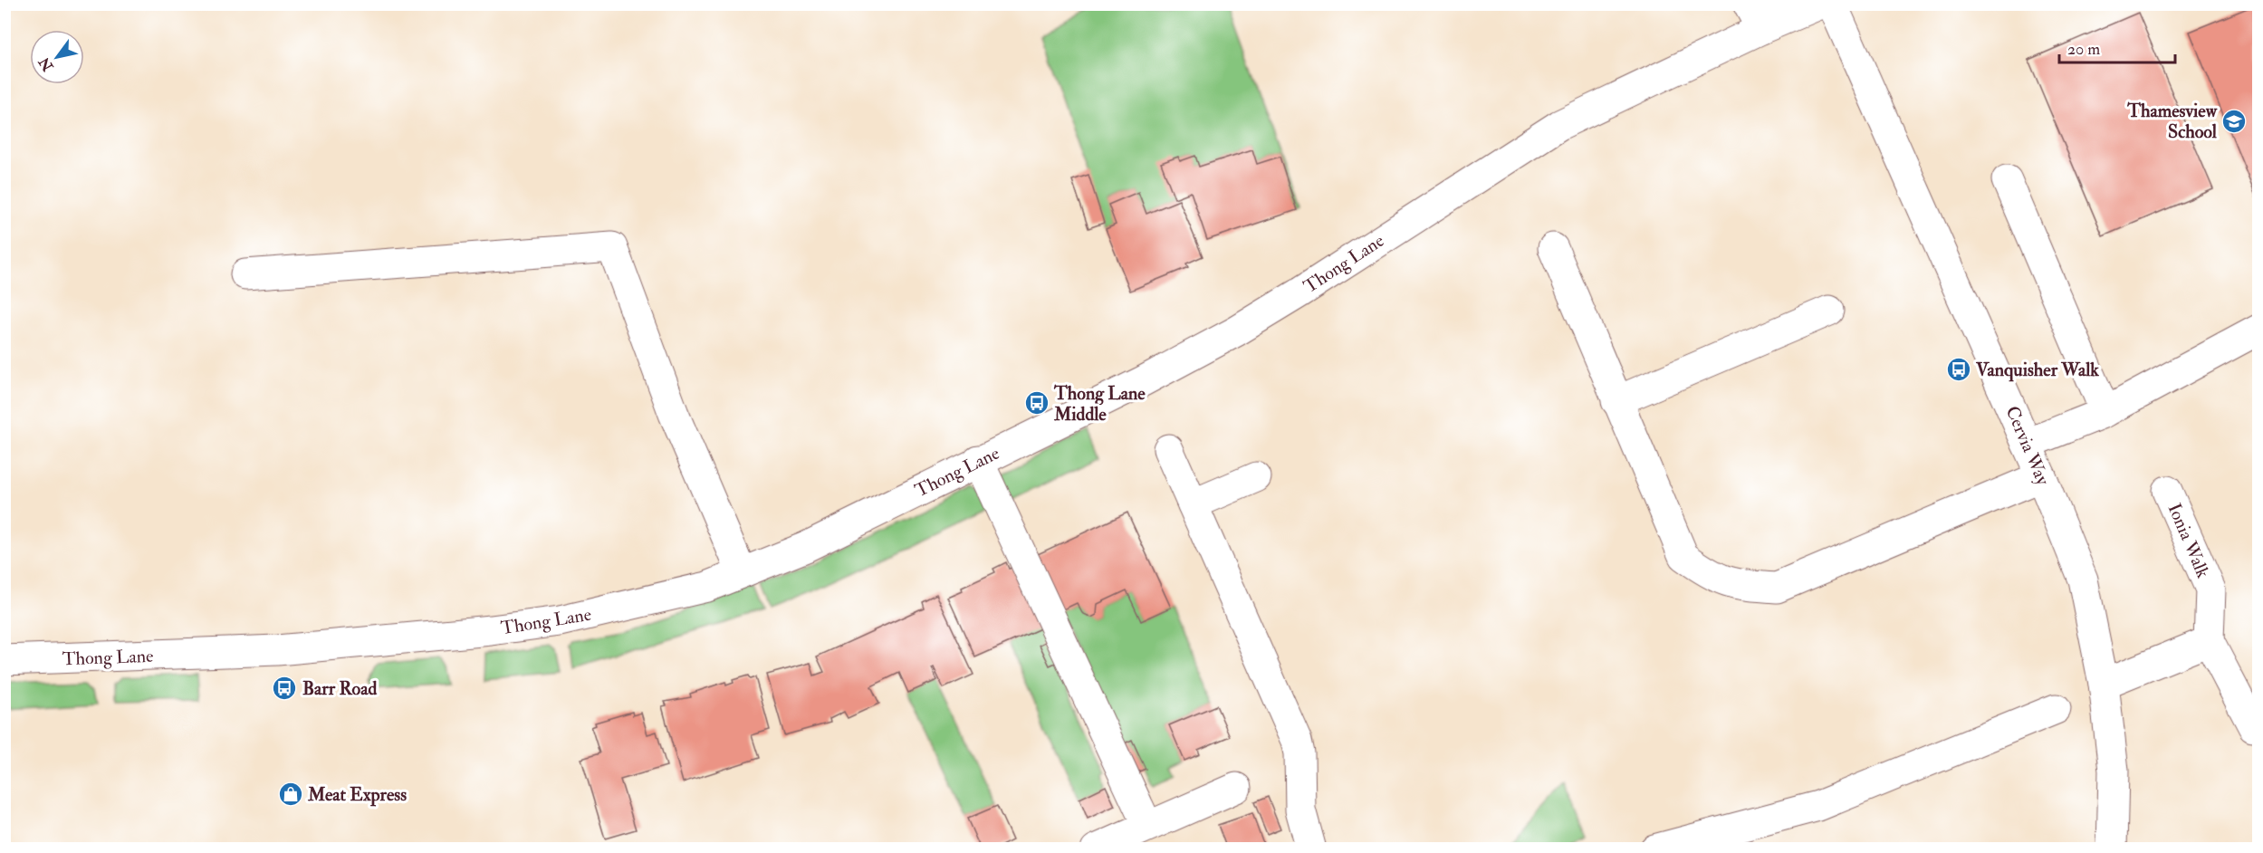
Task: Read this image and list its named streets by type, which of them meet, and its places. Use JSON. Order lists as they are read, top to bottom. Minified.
{"streets":{"street":["Thong Lane","Cervia Way","Ionia Walk"]},"places":{"school or university":["Thamesview School"],"bus stop":["Vanquisher Walk","Thong Lane Middle","Barr Road"],"shop":["Meat Express"]},"scale_bar":"20 m","north":"bottom left"}
